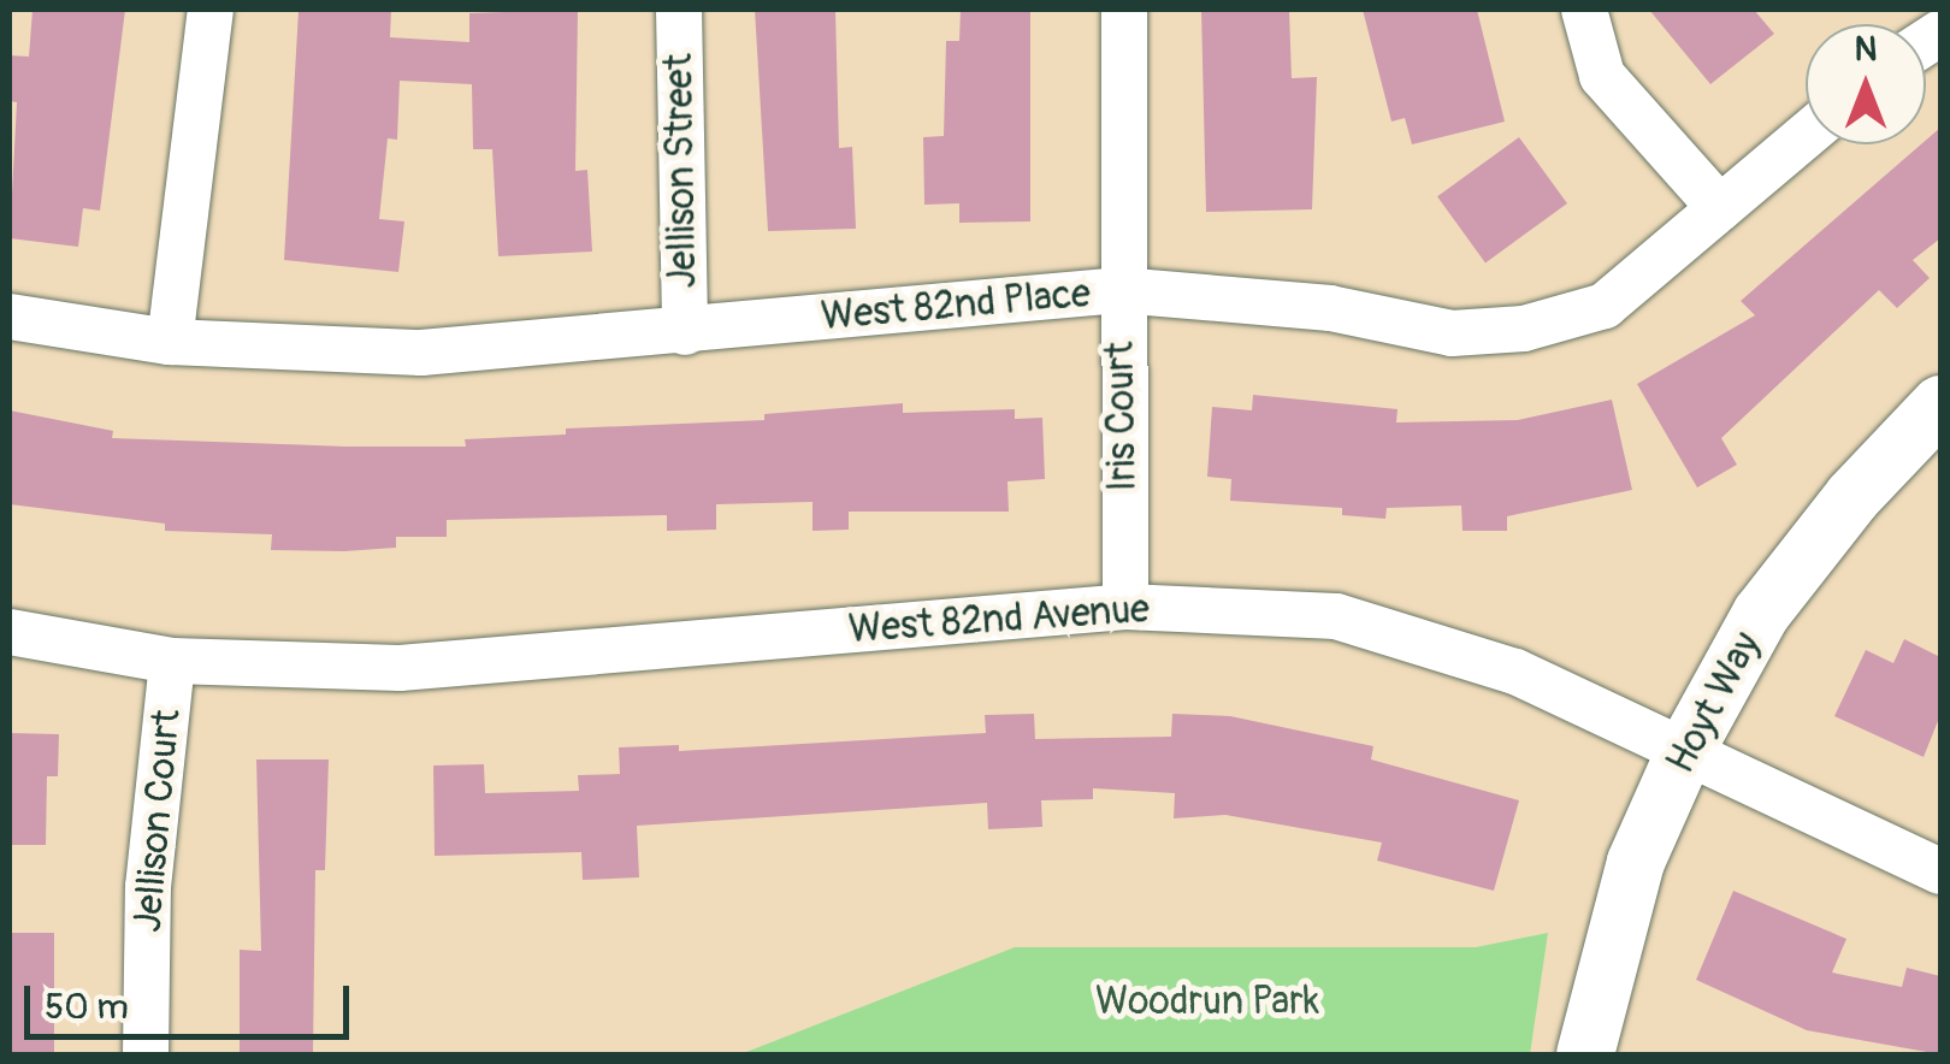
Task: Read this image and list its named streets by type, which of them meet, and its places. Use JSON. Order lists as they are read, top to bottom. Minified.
{"streets":{"street":["Jellison Street","West 82nd Place","Iris Court","West 82nd Avenue","Hoyt Way","Jellison Court"]},"crossings":[["Jellison Street","West 82nd Place"],["West 82nd Place","Iris Court"],["Iris Court","West 82nd Avenue"],["West 82nd Avenue","Hoyt Way"],["West 82nd Avenue","Jellison Court"]],"parks":["Woodrun Park"],"scale_bar":"50 m","north":"top"}
